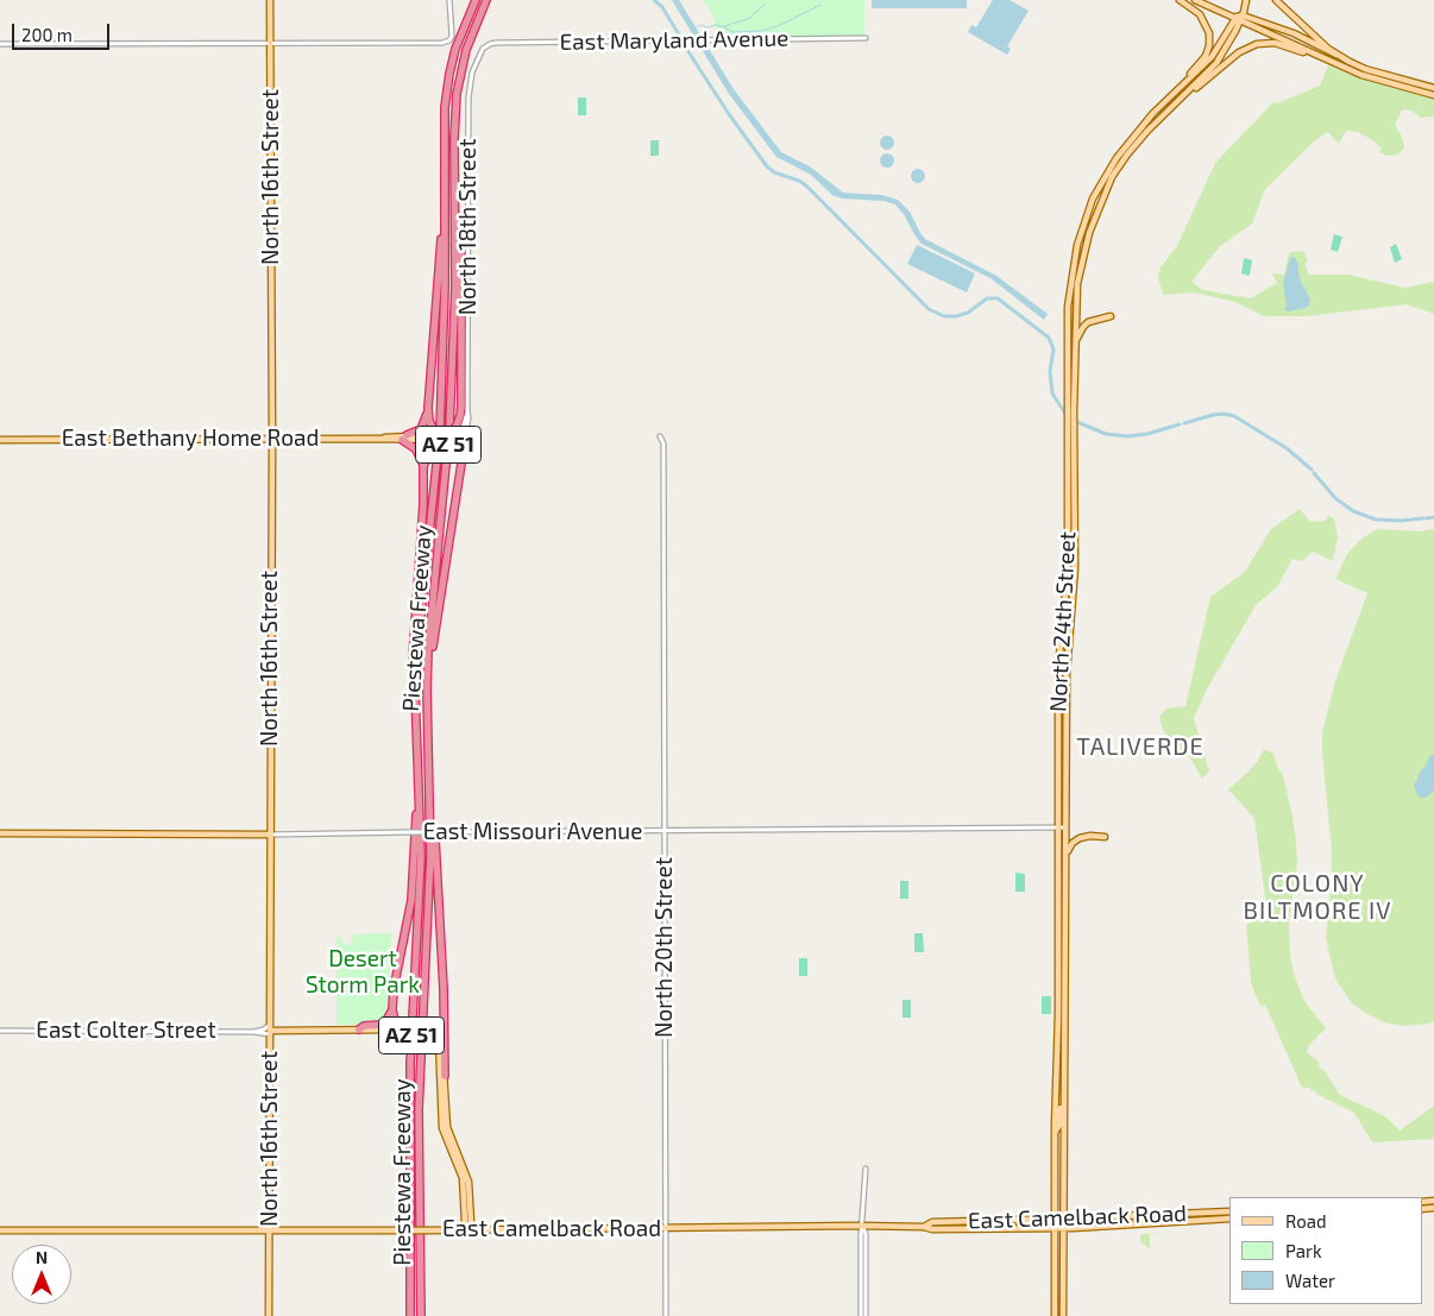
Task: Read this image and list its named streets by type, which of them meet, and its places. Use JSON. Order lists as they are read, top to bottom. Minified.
{"streets":{"highway":["AZ 51","Piestewa Freeway"],"main road":["North 16th Street","East Bethany Home Road","North 24th Street","East Missouri Avenue","East Colter Street","East Camelback Road"],"street":["East Maryland Avenue","North 18th Street","North 20th Street"]},"crossings":[["East Maryland Avenue","North 18th Street"],["North 16th Street","East Bethany Home Road"],["North 16th Street","East Missouri Avenue"],["North 16th Street","East Colter Street"],["North 16th Street","East Camelback Road"],["North 18th Street","East Bethany Home Road"],["North 24th Street","East Missouri Avenue"],["North 24th Street","East Camelback Road"],["East Missouri Avenue","North 20th Street"],["North 20th Street","East Camelback Road"]],"districts":["TALIVERDE","COLONY BILTMORE IV"],"parks":["Desert Storm Park"],"legend":["Road","Park","Water"],"scale_bar":"200 m","north":"top"}
